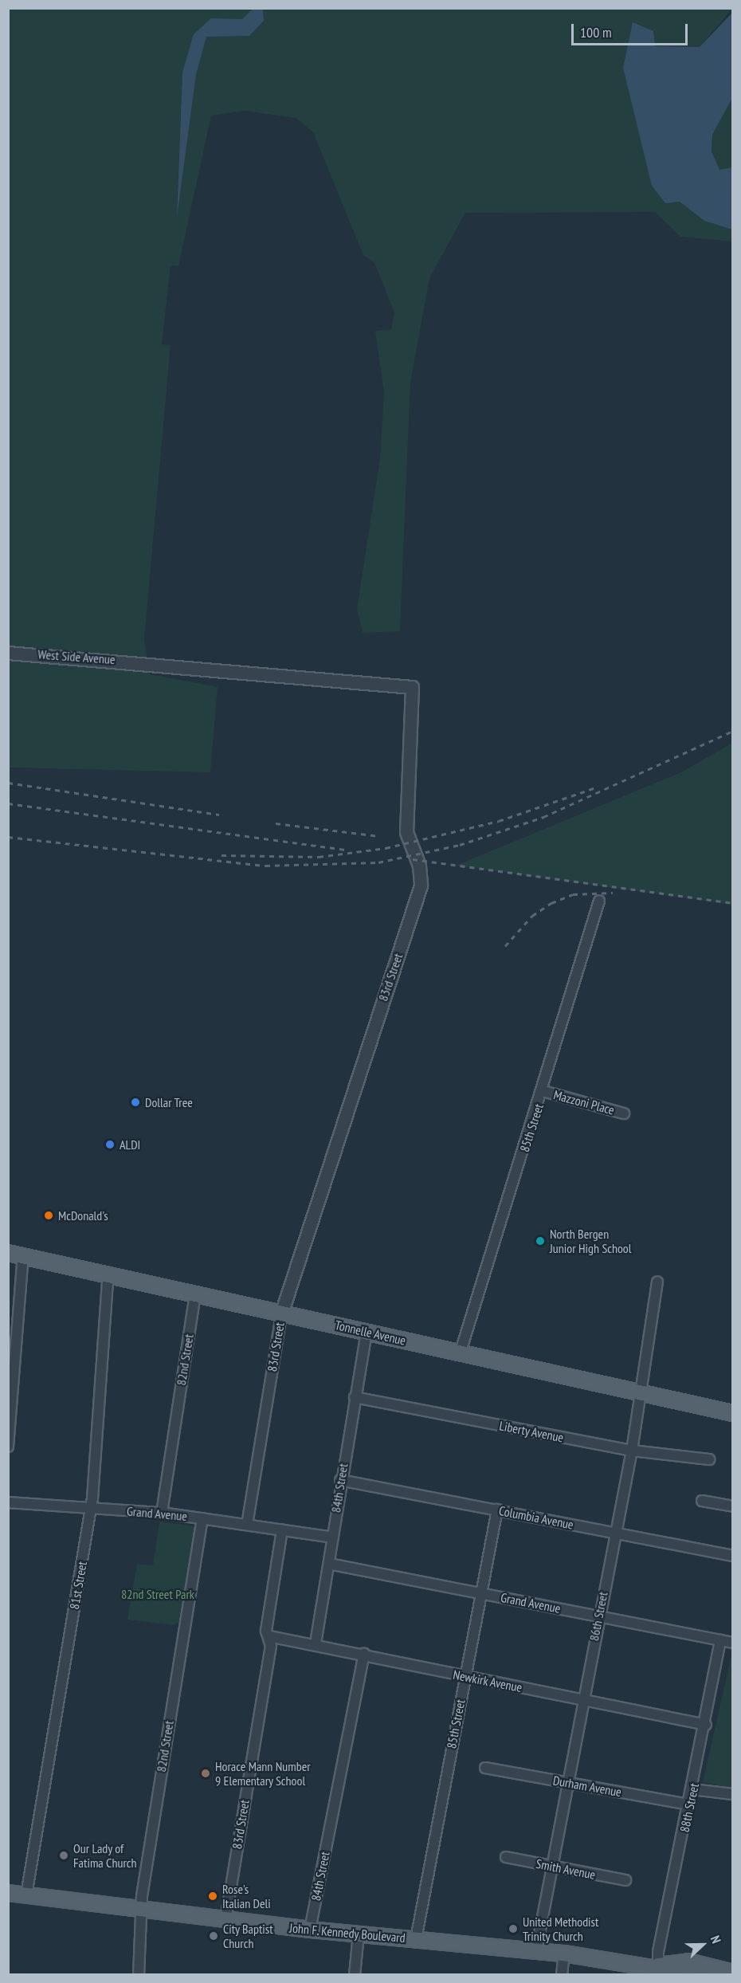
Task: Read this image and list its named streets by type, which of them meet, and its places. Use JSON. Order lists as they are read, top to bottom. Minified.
{"streets":{"main road":["Tonnelle Avenue","John F. Kennedy Boulevard"],"street":["West Side Avenue","83rd Street","Mazzoni Place","85th Street","82nd Street","Liberty Avenue","84th Street","Grand Avenue","Columbia Avenue","81st Street","86th Street","Newkirk Avenue","Durham Avenue","88th Street","Smith Avenue"]},"crossings":[["West Side Avenue","83rd Street"],["83rd Street","Tonnelle Avenue"],["83rd Street","Grand Avenue"],["83rd Street","Newkirk Avenue"],["83rd Street","John F. Kennedy Boulevard"],["Mazzoni Place","85th Street"],["85th Street","Tonnelle Avenue"],["85th Street","Grand Avenue"],["85th Street","Columbia Avenue"],["85th Street","Newkirk Avenue"],["85th Street","John F. Kennedy Boulevard"],["Tonnelle Avenue","82nd Street"],["Tonnelle Avenue","84th Street"],["Tonnelle Avenue","81st Street"],["Tonnelle Avenue","86th Street"],["82nd Street","Grand Avenue"],["82nd Street","John F. Kennedy Boulevard"],["Liberty Avenue","84th Street"],["Liberty Avenue","86th Street"],["84th Street","Grand Avenue"],["84th Street","Columbia Avenue"],["84th Street","Newkirk Avenue"],["84th Street","John F. Kennedy Boulevard"],["Grand Avenue","81st Street"],["Grand Avenue","86th Street"],["Grand Avenue","88th Street"],["Columbia Avenue","86th Street"],["81st Street","John F. Kennedy Boulevard"],["86th Street","Newkirk Avenue"],["86th Street","Durham Avenue"],["86th Street","Smith Avenue"],["86th Street","John F. Kennedy Boulevard"],["Newkirk Avenue","88th Street"],["Durham Avenue","88th Street"],["88th Street","John F. Kennedy Boulevard"]],"parks":["82nd Street Park"],"places":["Dollar Tree","ALDI","McDonald's","North Bergen Junior High School","Horace Mann Number 9 Elementary School","Our Lady of Fatima Church","Rose's Italian Deli","United Methodist Trinity Church","City Baptist Church"],"scale_bar":"100 m","north":"right"}
